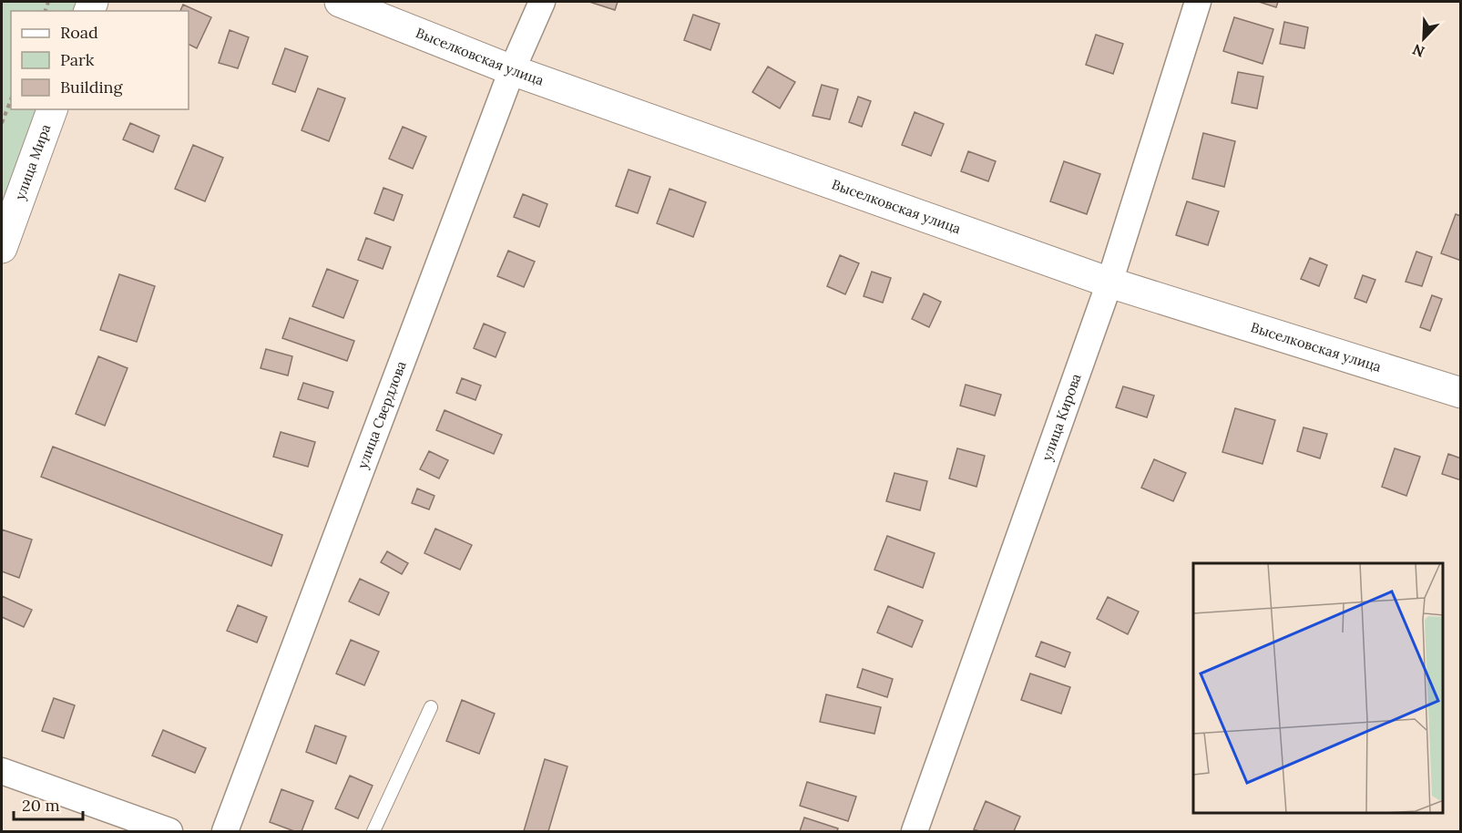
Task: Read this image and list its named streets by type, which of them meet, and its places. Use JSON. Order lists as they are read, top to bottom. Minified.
{"streets":{"street":["Выселковская улица","улица Мира","улица Свердлова","улица Кирова"]},"crossings":[["Выселковская улица","улица Свердлова"],["Выселковская улица","улица Кирова"]],"legend":["Road","Park","Building"],"scale_bar":"20 m","north":"bottom left"}
